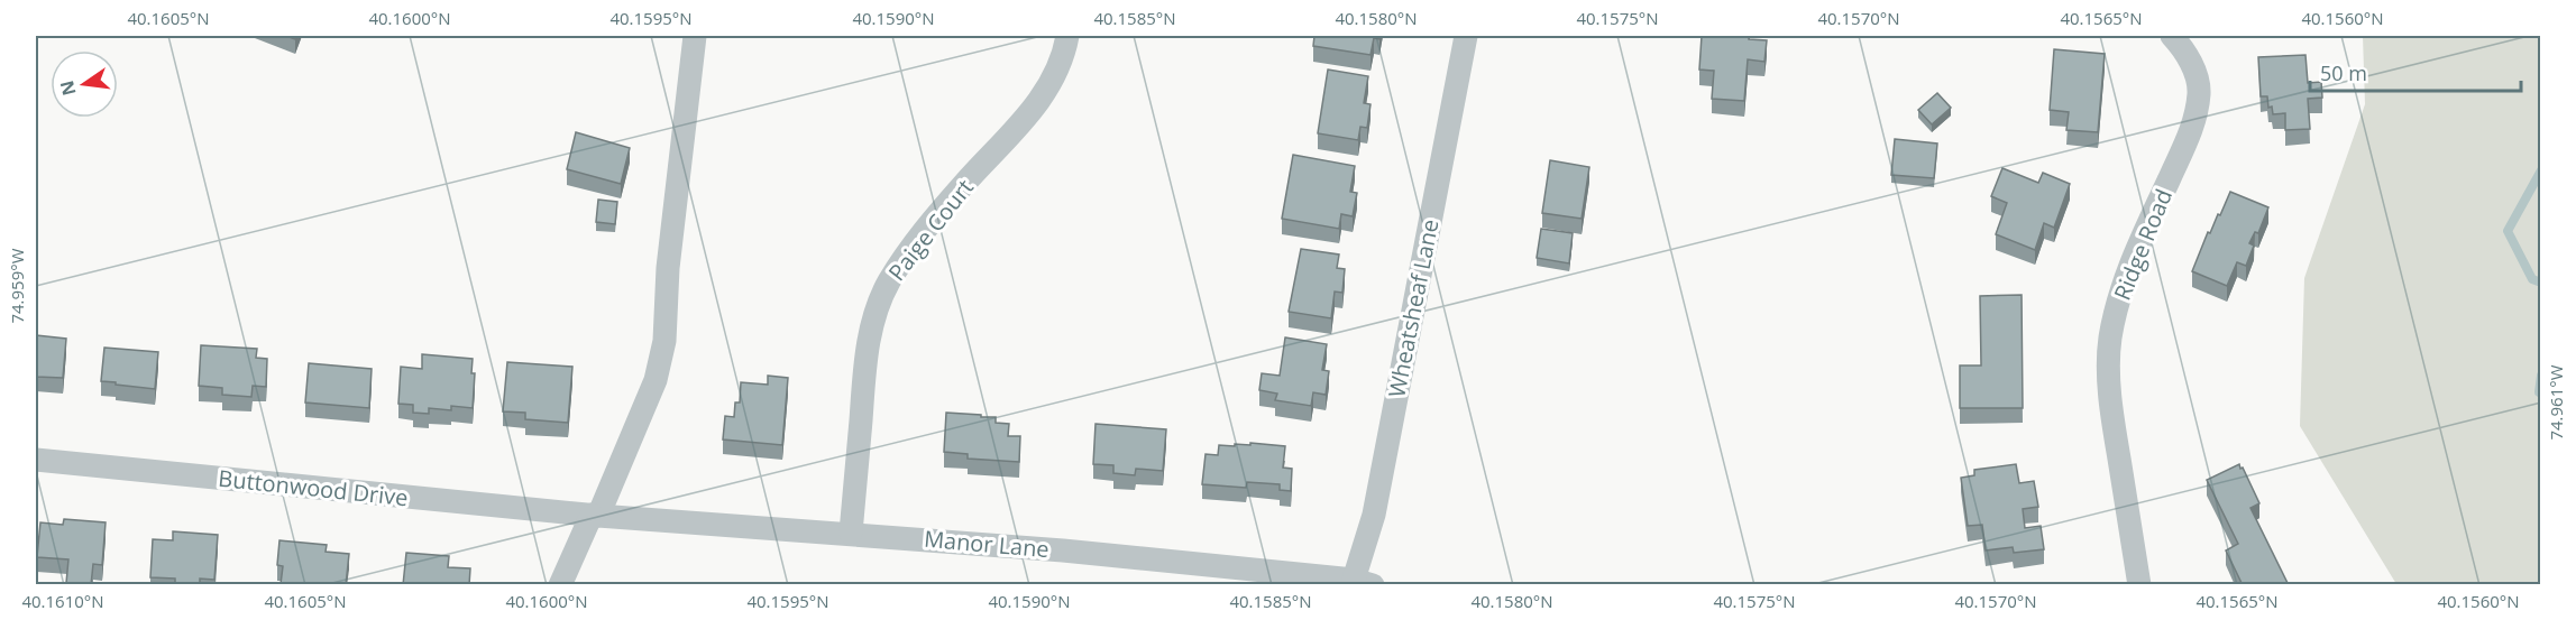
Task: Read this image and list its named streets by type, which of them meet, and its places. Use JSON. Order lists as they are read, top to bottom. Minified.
{"streets":{"street":["Paige Court","Ridge Road","Wheatsheaf Lane","Buttonwood Drive","Manor Lane"]},"crossings":[["Paige Court","Manor Lane"],["Wheatsheaf Lane","Manor Lane"],["Buttonwood Drive","Manor Lane"]],"scale_bar":"50 m","north":"left","coordinates":["40.1605°N","40.1600°N","40.1595°N","40.1590°N","40.1585°N","40.1580°N","40.1575°N","40.1570°N","40.1565°N","40.1560°N","74.959°W","74.961°W","40.1610°N"]}
